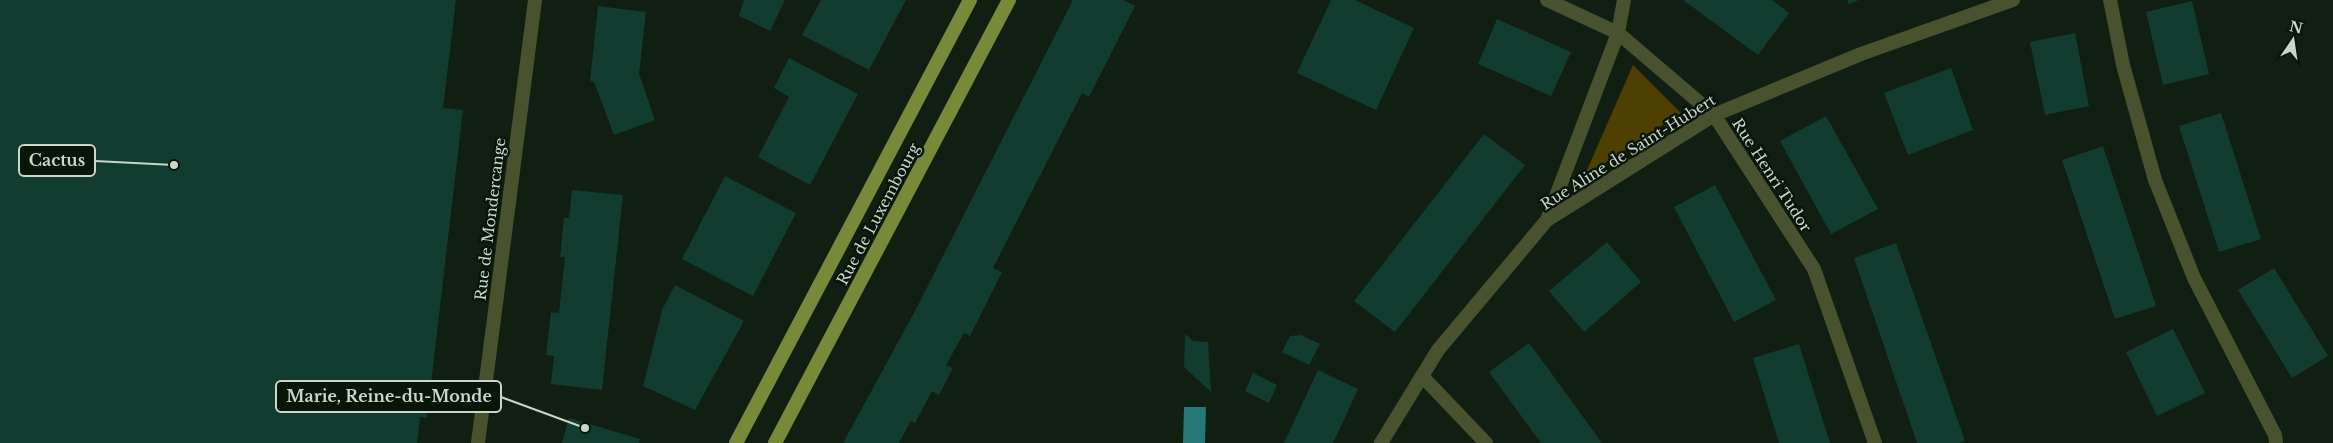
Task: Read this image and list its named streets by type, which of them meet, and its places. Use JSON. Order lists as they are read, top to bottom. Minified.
{"streets":{"main road":["Rue de Luxembourg"],"street":["Rue Aline de Saint-Hubert","Rue Henri Tudor","Rue de Mondercange"]},"crossings":[["Rue Aline de Saint-Hubert","Rue Henri Tudor"]],"places":["Cactus","Marie, Reine-du-Monde"],"north":"top"}
